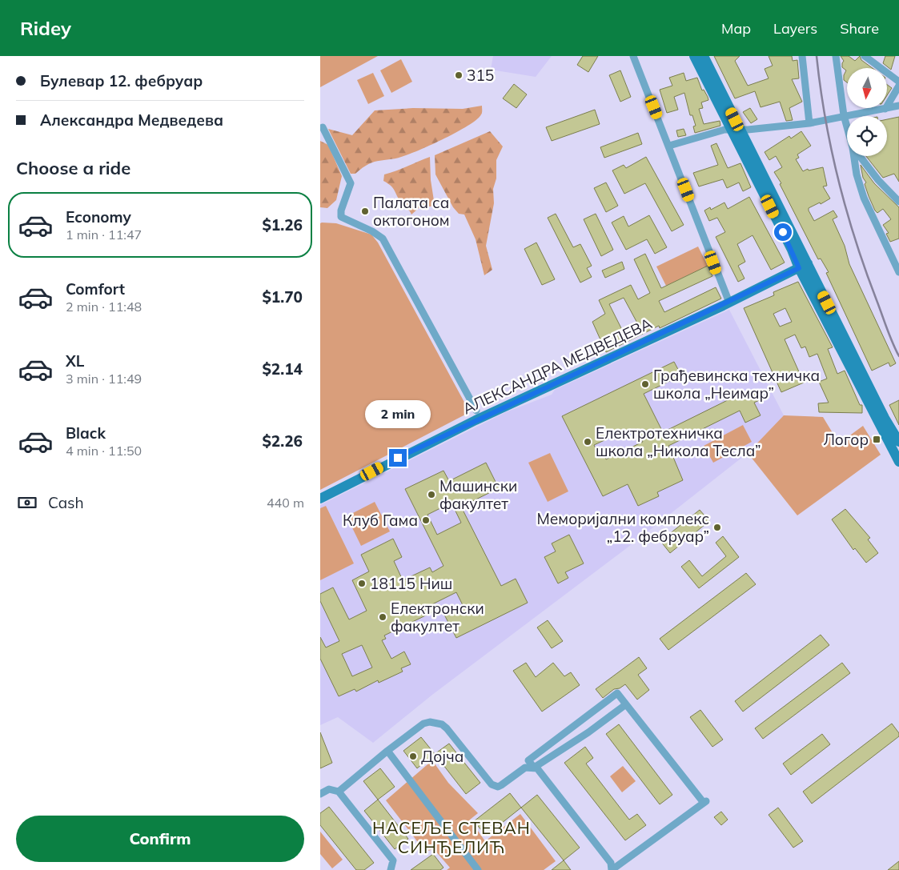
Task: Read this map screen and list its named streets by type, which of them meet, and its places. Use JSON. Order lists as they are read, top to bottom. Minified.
{"streets":{"main road":["АЛЕКСАНДРА МЕДВЕДЕВА"]},"districts":["НАСЕЉЕ СТЕВАН СИНЂЕЛИЋ"],"places":{"other":["315","Палата са октогоном","Грађевинска техничка школа „Неимар”","Електротехничка школа „Никола Тесла”","Машински факултет","Клуб Гама","Меморијални комплекс „12. фебруар”","18115 Ниш","Електронски факултет","Дојча"],"transit":["Логор"]},"north":"bottom","page":{"header":"Ridey","nav":["Map","Layers","Share"],"banner":["Булевар 12. фебруар","Александра Медведева"],"heading":"Choose a ride","list":[{"name":"Economy","note":"1 min · 11:47","value":"$1.26"},{"name":"Comfort","note":"2 min · 11:48","value":"$1.70"},{"name":"XL","note":"3 min · 11:49","value":"$2.14"},{"name":"Black","note":"4 min · 11:50","value":"$2.26"}],"bubble":"2 min","pay":["Cash","440 m"],"buttons":"Confirm"}}
